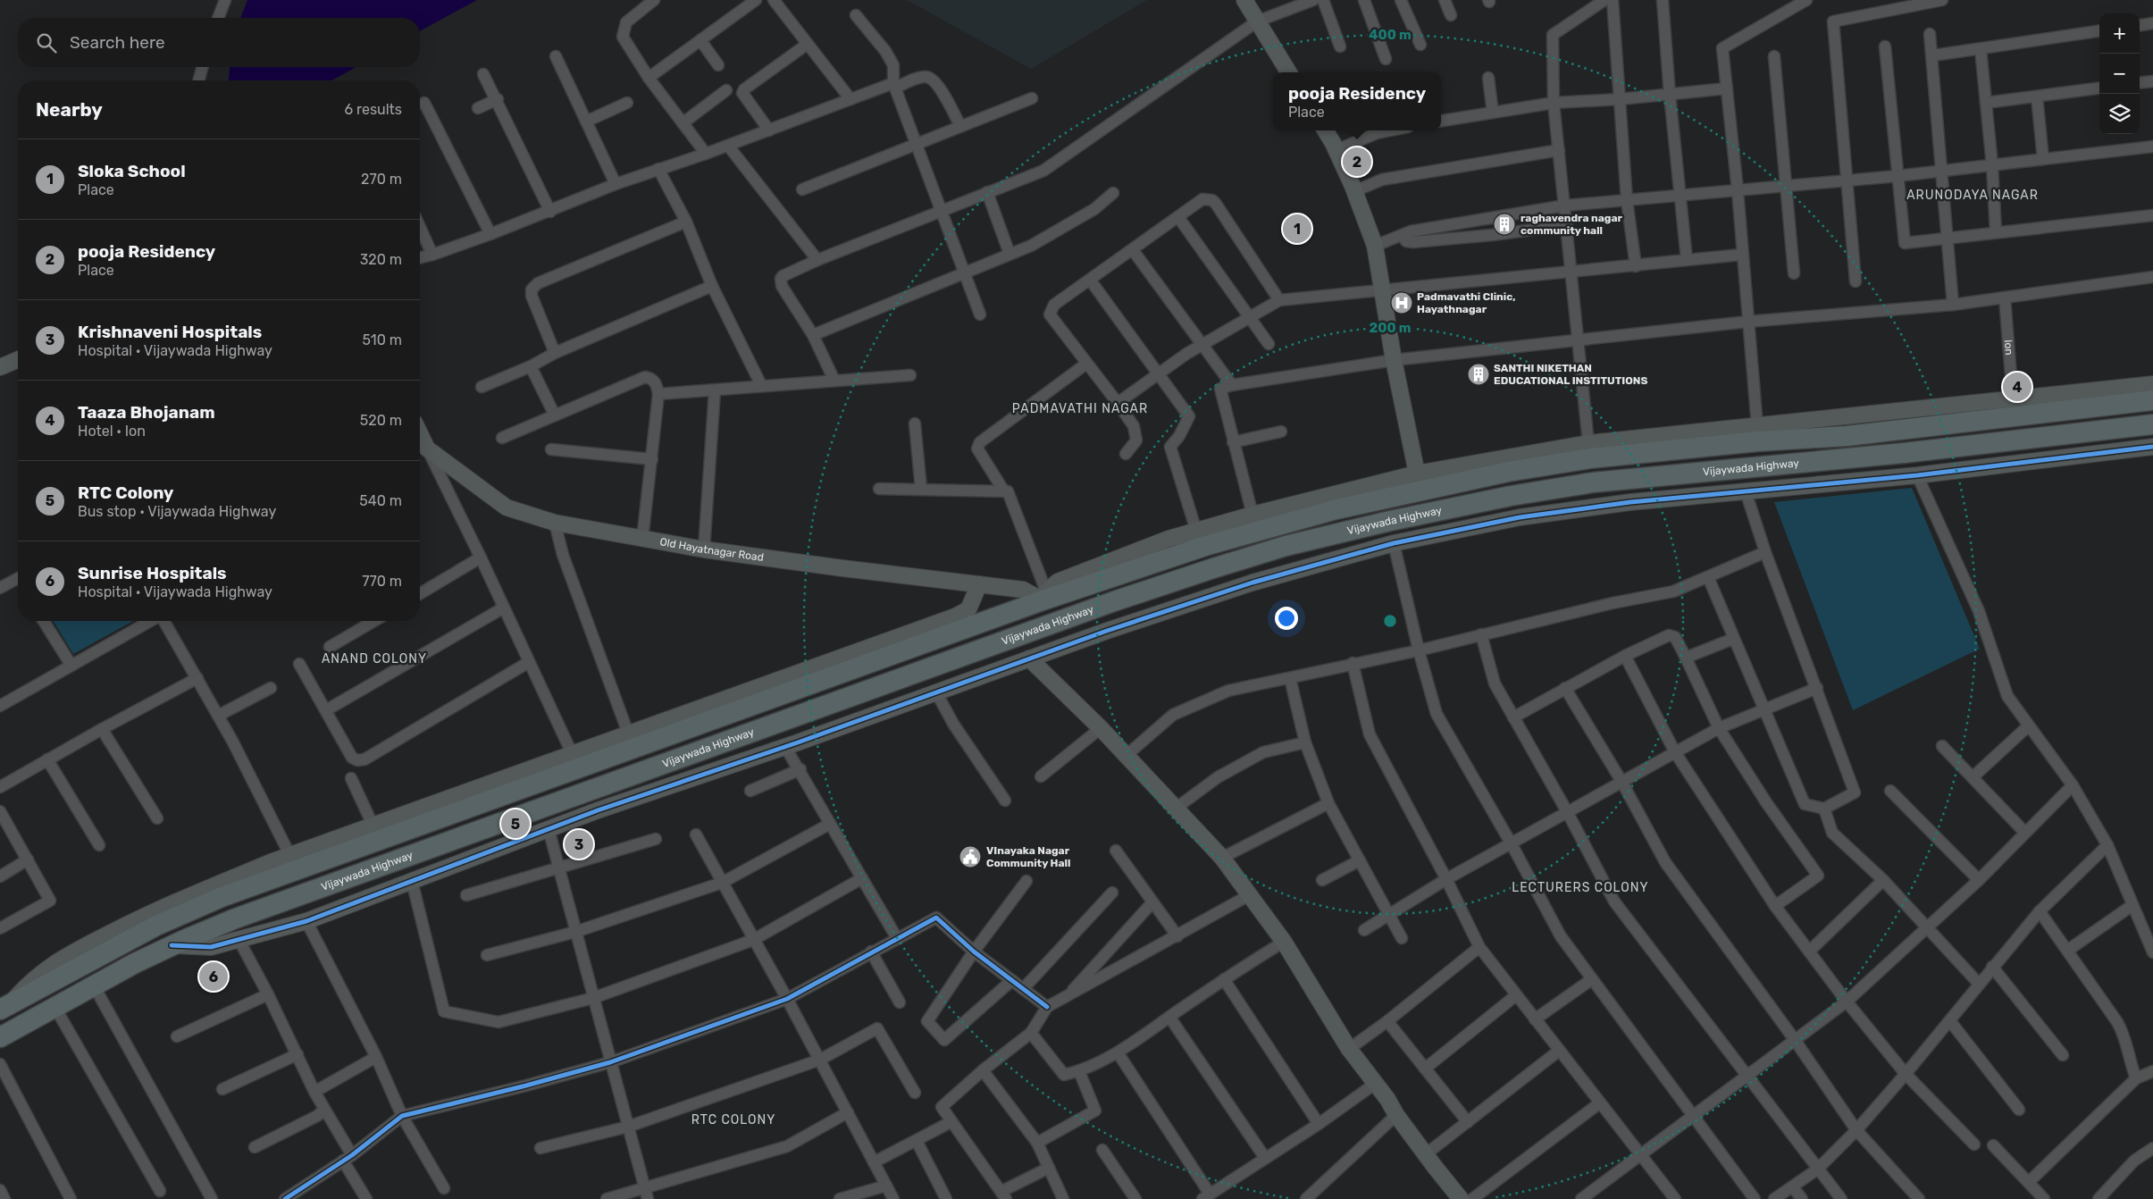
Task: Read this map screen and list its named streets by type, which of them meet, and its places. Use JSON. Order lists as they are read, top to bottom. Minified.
{"streets":{"highway":["Vijaywada Highway"],"street":["Ion","Old Hayatnagar Road"]},"crossings":[["Vijaywada Highway","Old Hayatnagar Road"]],"districts":["ARUNODAYA NAGAR","PADMAVATHI NAGAR","ANAND COLONY","LECTURERS COLONY","RTC COLONY"],"places":{"building":["raghavendra nagar community hall","SANTHI NIKETHAN EDUCATIONAL INSTITUTIONS"],"hospital":["Padmavathi Clinic, Hayathnagar"],"public building":["VInayaka Nagar Community Hall"]},"page":{"map_buttons":["+","−"],"search":"Search here","popup":["pooja Residency","Place"],"heading":["Nearby","6 results"],"list":[{"mark":"1","name":"Sloka School","note":"Place","value":"270 m"},{"mark":"2","name":"pooja Residency","note":"Place","value":"320 m"},{"mark":"3","name":"Krishnaveni Hospitals","note":"Hospital · Vijaywada Highway","value":"510 m"},{"mark":"4","name":"Taaza Bhojanam","note":"Hotel · Ion","value":"520 m"},{"mark":"5","name":"RTC Colony","note":"Bus stop · Vijaywada Highway","value":"540 m"},{"mark":"6","name":"Sunrise Hospitals","note":"Hospital · Vijaywada Highway","value":"770 m"}],"pins":["2","1","4","5","3","6"]},"rings":["400 m","200 m"]}
